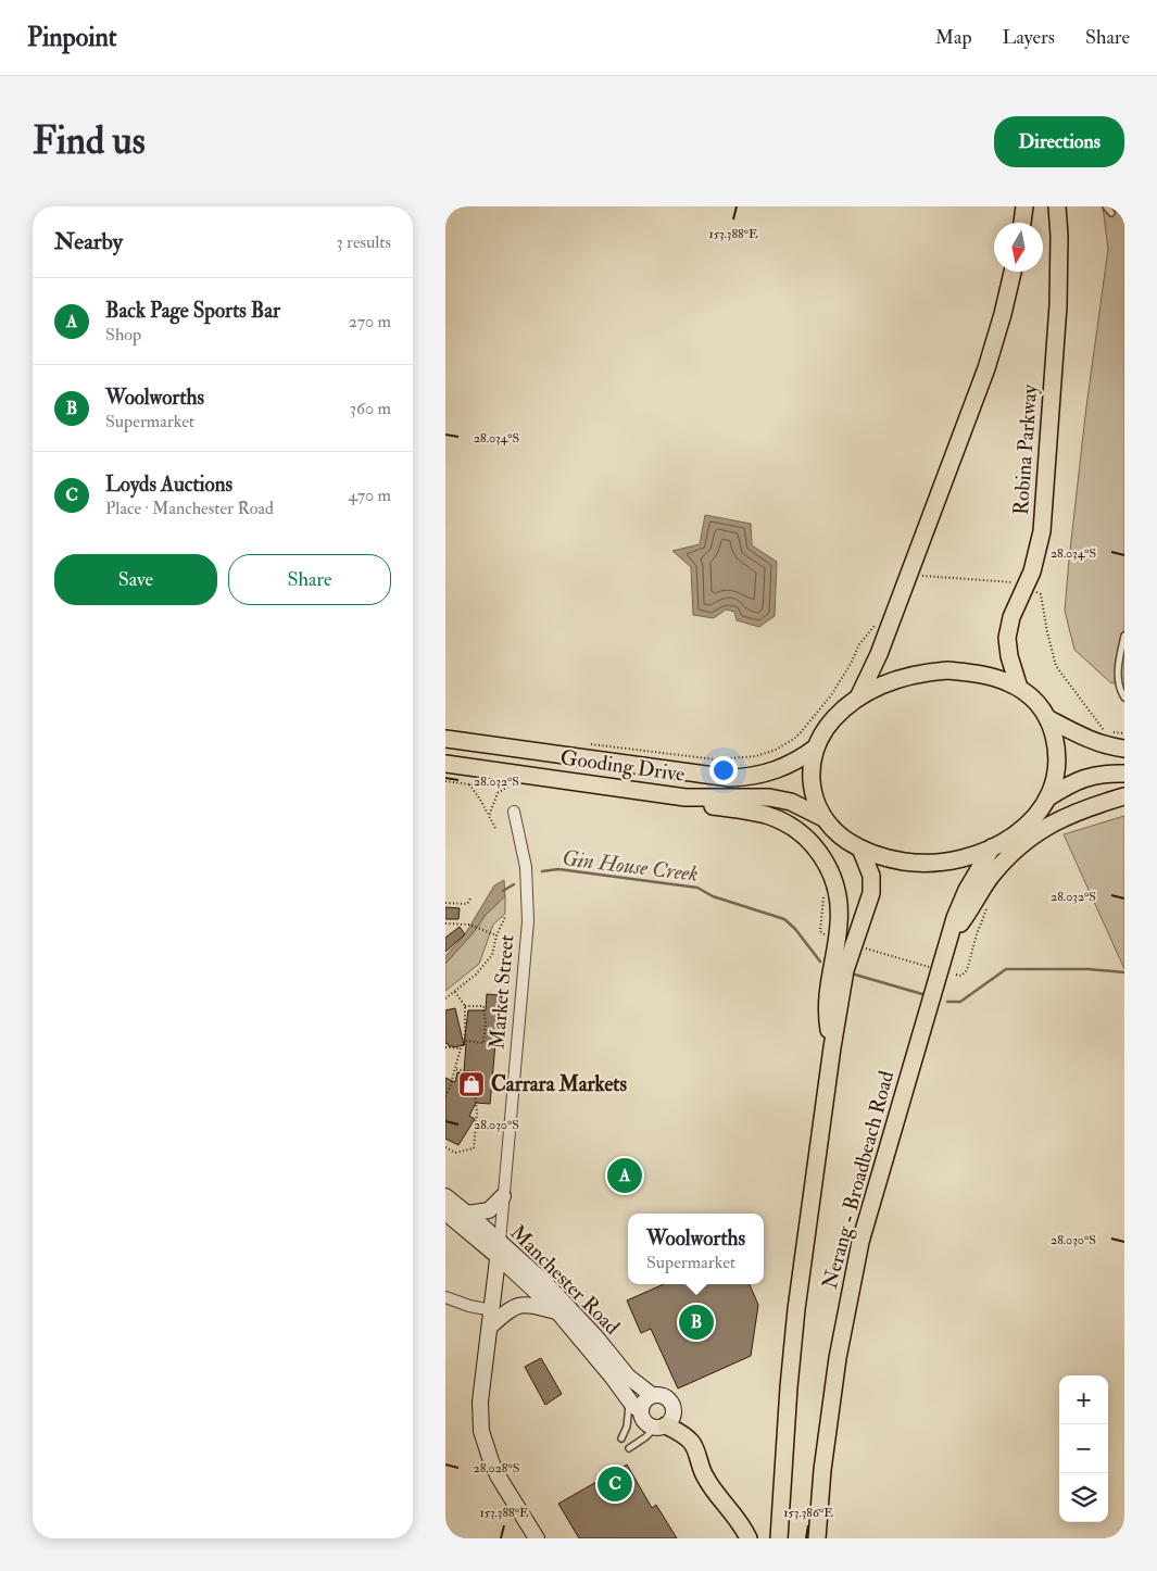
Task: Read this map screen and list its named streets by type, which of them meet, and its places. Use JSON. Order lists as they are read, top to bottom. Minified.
{"streets":{"main road":["Robina Parkway","Gooding Drive","Nerang - Broadbeach Road"],"street":["Market Street","Manchester Road"]},"crossings":[["Market Street","Manchester Road"]],"water":["Gin House Creek"],"places":{"shop":["Carrara Markets"]},"north":"bottom","page":{"header":"Pinpoint","nav":["Map","Layers","Share"],"buttons":["Directions",["Save","Share"]],"title":"Find us","heading":["Nearby","3 results"],"list":[{"mark":"A","name":"Back Page Sports Bar","note":"Shop","value":"270 m"},{"mark":"B","name":"Woolworths","note":"Supermarket","value":"360 m"},{"mark":"C","name":"Loyds Auctions","note":"Place · Manchester Road","value":"470 m"}],"pins":["A","B","C"],"popup":["Woolworths","Supermarket"],"map_buttons":["+","−"]},"coordinates":["153.388°E","28.034°S","28.032°S","28.030°S","28.028°S","153.386°E"]}
